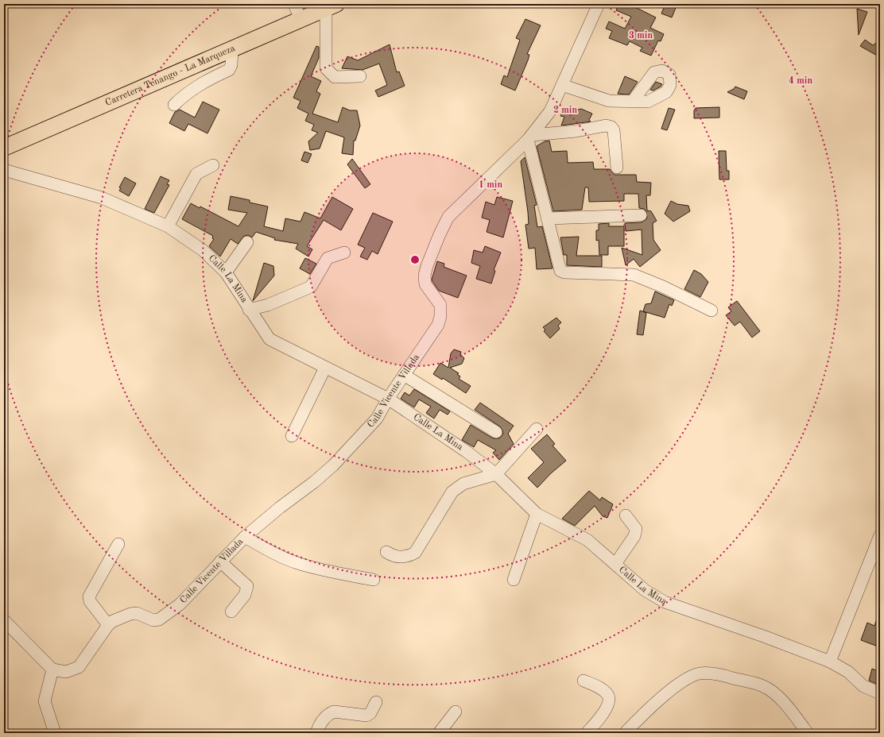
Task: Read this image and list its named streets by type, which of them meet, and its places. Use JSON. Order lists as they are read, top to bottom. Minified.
{"streets":{"main road":["Carretera Tenango - La Marqueza"],"street":["Calle La Mina","Calle Vicente Villada"]},"crossings":[["Calle La Mina","Calle Vicente Villada"]],"rings":["3 min","4 min","2 min","1 min"]}
